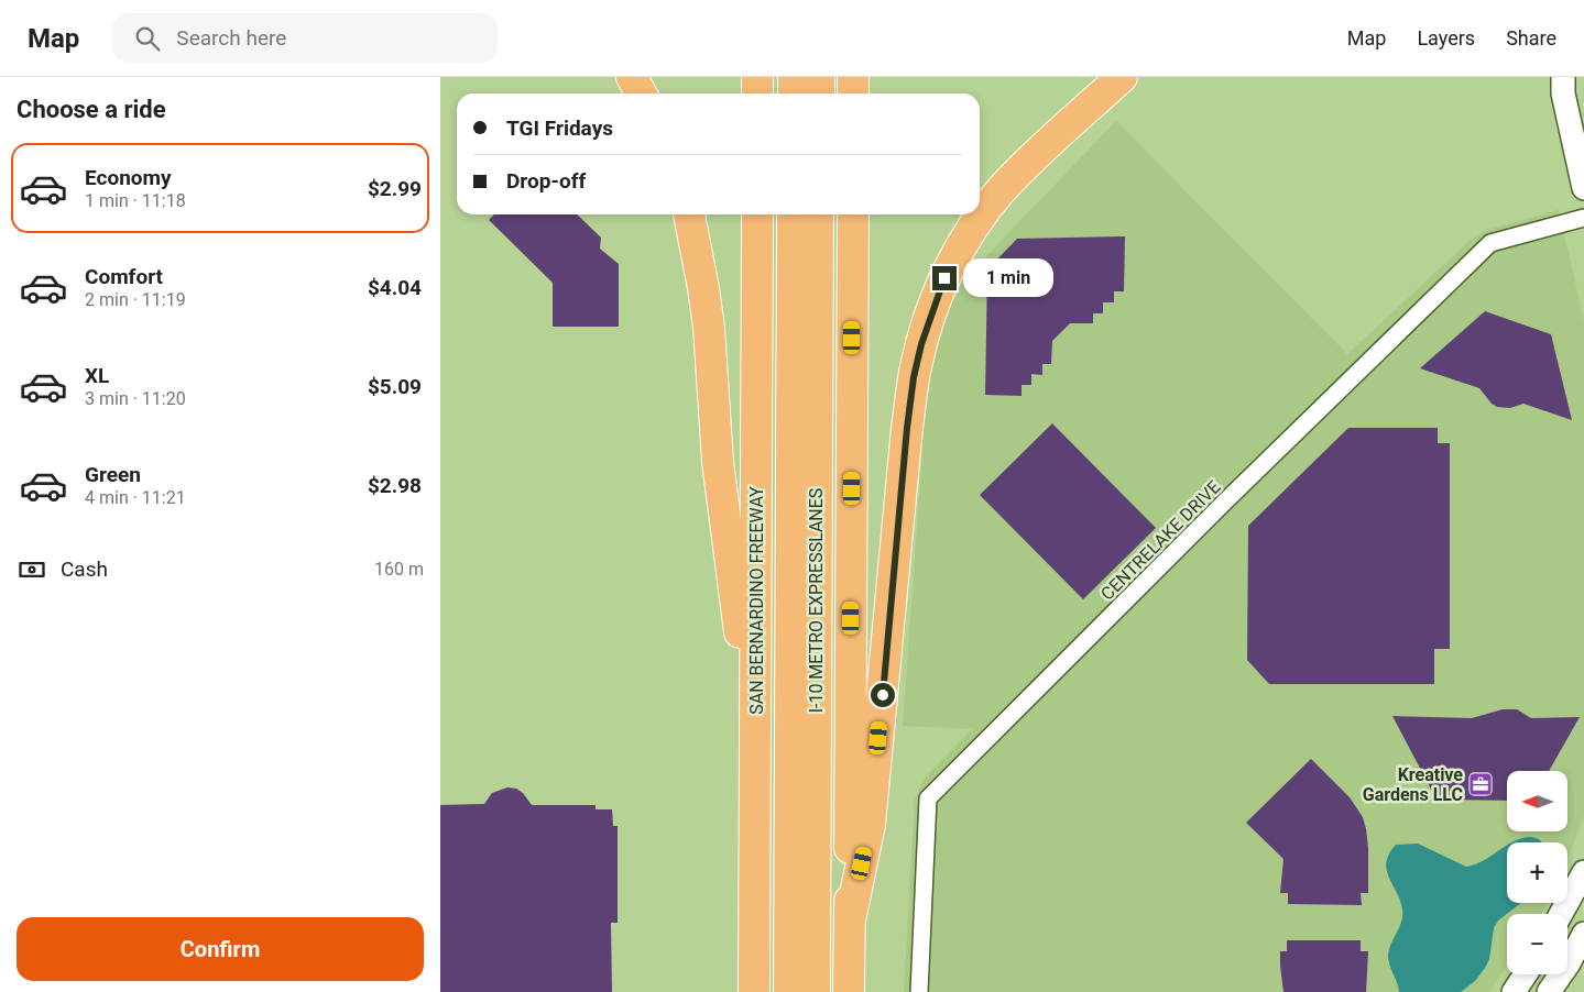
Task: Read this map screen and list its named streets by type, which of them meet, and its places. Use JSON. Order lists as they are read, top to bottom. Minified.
{"streets":{"highway":["SAN BERNARDINO FREEWAY","I-10 METRO EXPRESSLANES"],"street":["CENTRELAKE DRIVE"]},"places":{"office":["Kreative Gardens LLC"]},"north":"left","page":{"header":"Map","search":"Search here","nav":["Map","Layers","Share"],"heading":"Choose a ride","banner":["TGI Fridays","Drop-off"],"list":[{"name":"Economy","note":"1 min · 11:18","value":"$2.99"},{"name":"Comfort","note":"2 min · 11:19","value":"$4.04"},{"name":"XL","note":"3 min · 11:20","value":"$5.09"},{"name":"Green","note":"4 min · 11:21","value":"$2.98"}],"bubble":"1 min","pay":["Cash","160 m"],"map_buttons":["+","−"],"buttons":"Confirm"}}
